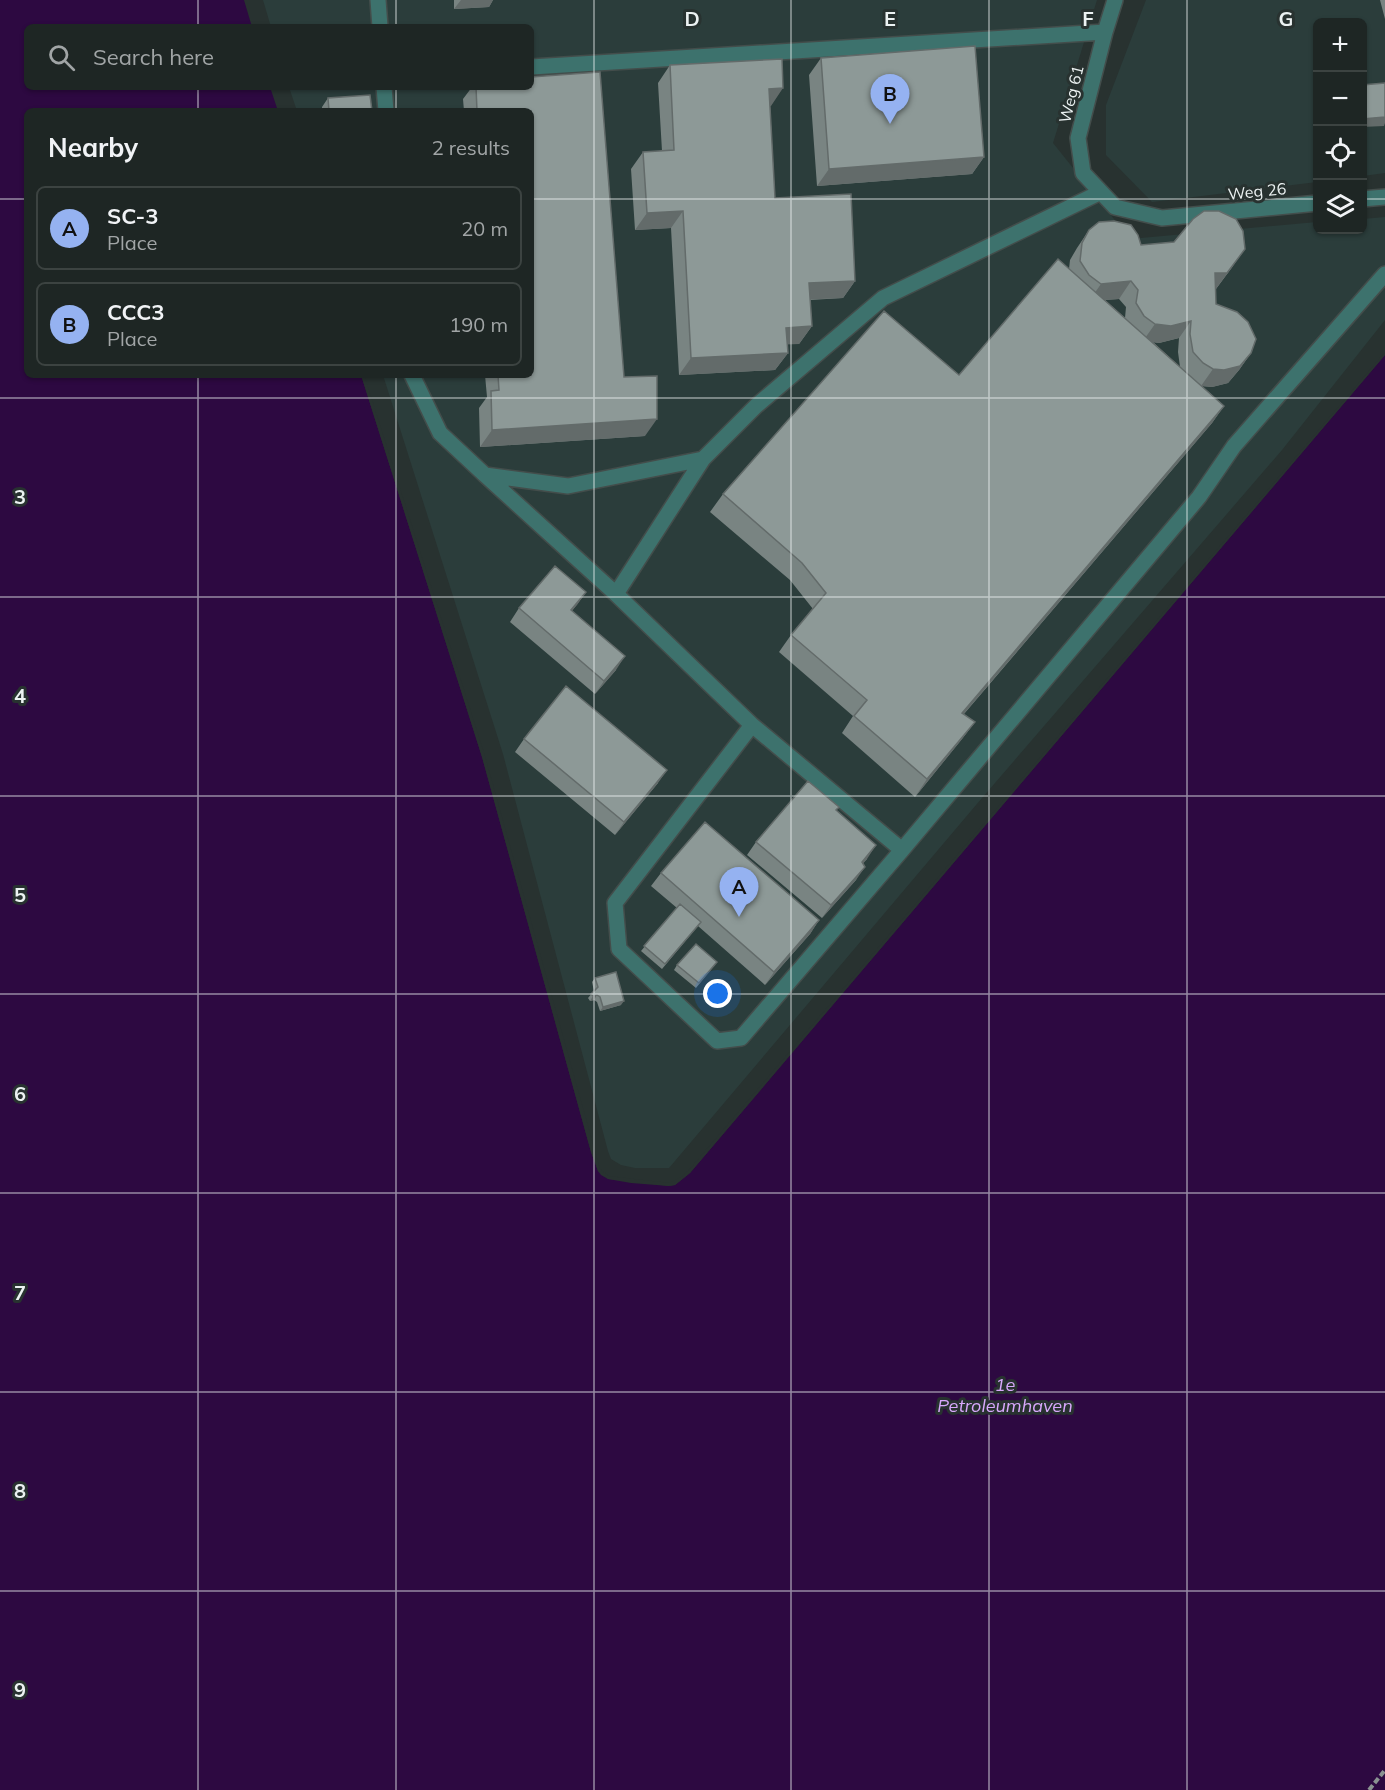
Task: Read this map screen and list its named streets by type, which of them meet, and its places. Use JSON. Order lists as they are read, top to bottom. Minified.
{"streets":{"lane":["Weg 61","Weg 26"]},"crossings":[["Weg 61","Weg 26"]],"water":["1e Petroleumhaven"],"page":{"map_buttons":["+","−"],"search":"Search here","pins":["B","A"],"heading":["Nearby","2 results"],"list":[{"mark":"A","name":"SC-3","note":"Place","value":"20 m"},{"mark":"B","name":"CCC3","note":"Place","value":"190 m"}]},"grid":{"columns":["D","E","F","G"],"rows":["3","4","5","6","7","8","9"]}}
